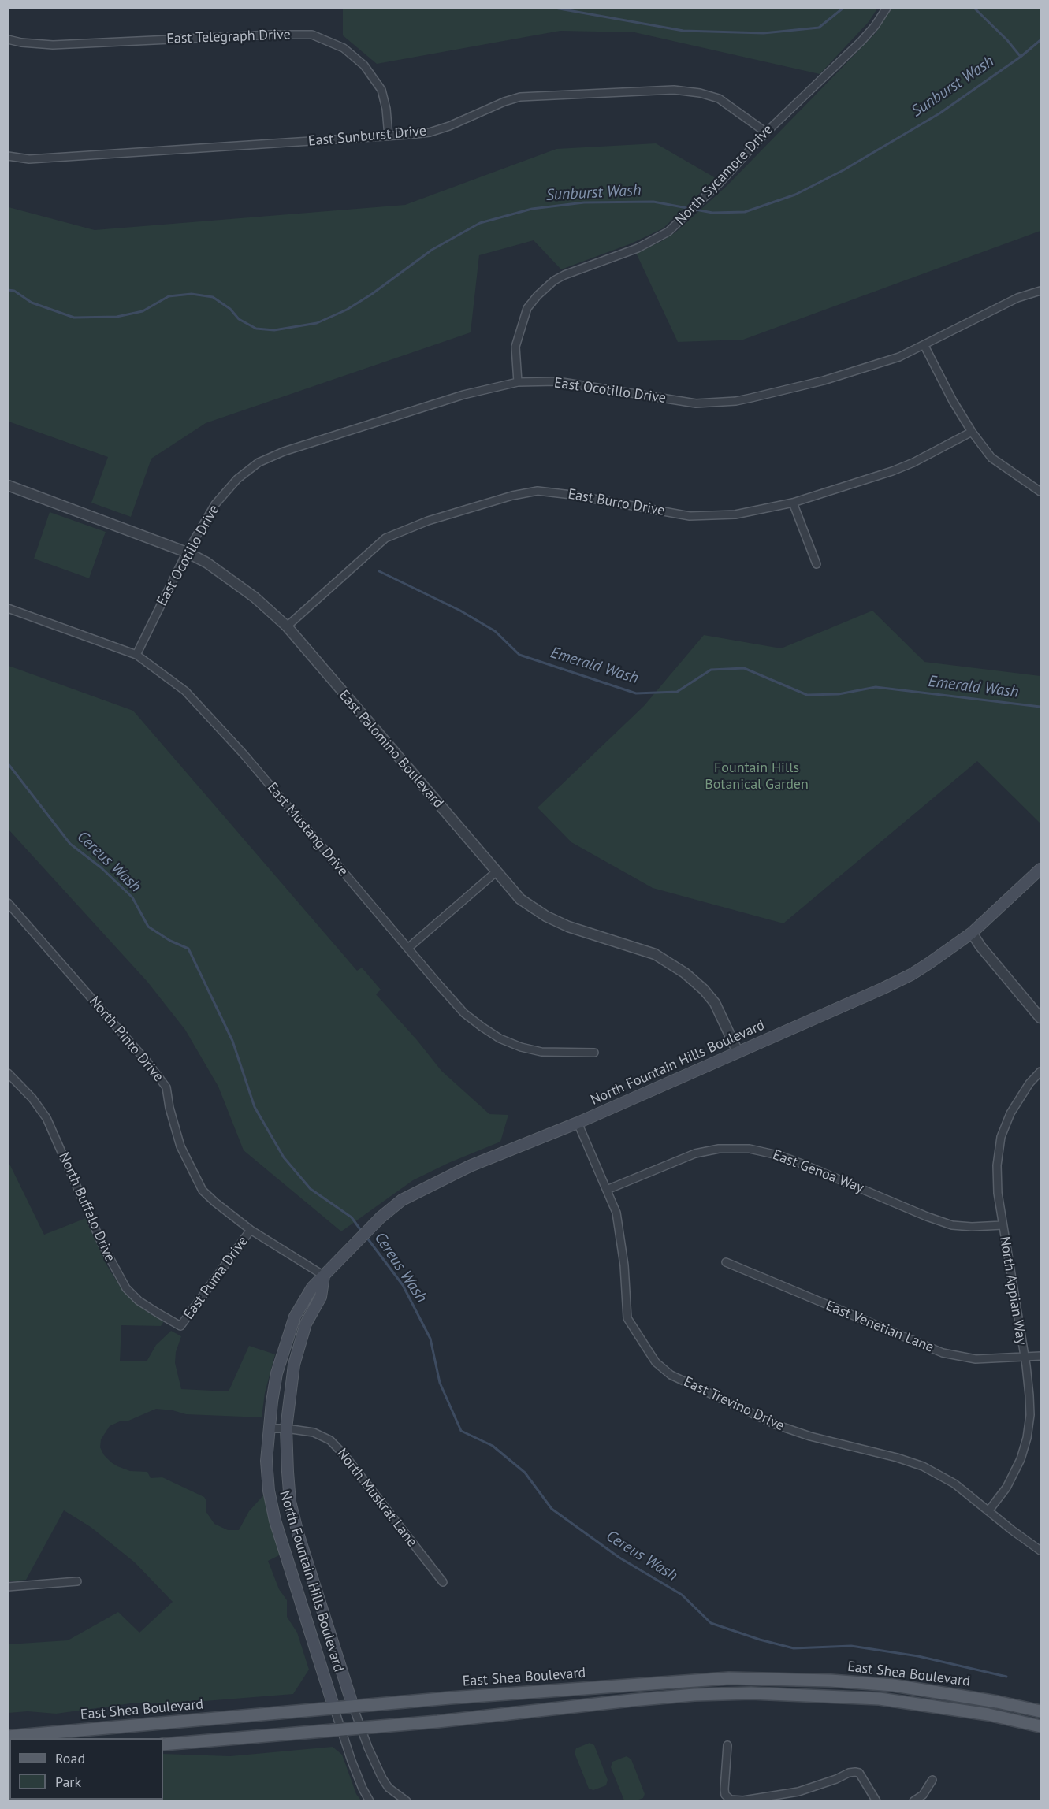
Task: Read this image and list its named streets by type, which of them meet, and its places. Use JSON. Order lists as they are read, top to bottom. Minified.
{"streets":{"main road":["North Fountain Hills Boulevard","East Shea Boulevard"],"street":["East Telegraph Drive","East Sunburst Drive","North Sycamore Drive","East Ocotillo Drive","East Burro Drive","East Palomino Boulevard","East Mustang Drive","North Pinto Drive","East Genoa Way","North Buffalo Drive","East Puma Drive","North Appian Way","East Venetian Lane","East Trevino Drive","North Muskrat Lane"]},"crossings":[["East Telegraph Drive","East Sunburst Drive"],["East Sunburst Drive","North Sycamore Drive"],["North Sycamore Drive","East Ocotillo Drive"],["East Ocotillo Drive","East Palomino Boulevard"],["East Ocotillo Drive","East Mustang Drive"],["East Burro Drive","East Palomino Boulevard"],["East Palomino Boulevard","North Fountain Hills Boulevard"],["North Pinto Drive","North Fountain Hills Boulevard"],["North Pinto Drive","East Puma Drive"],["North Fountain Hills Boulevard","East Trevino Drive"],["North Fountain Hills Boulevard","North Muskrat Lane"],["North Fountain Hills Boulevard","East Shea Boulevard"],["East Genoa Way","North Appian Way"],["East Genoa Way","East Trevino Drive"],["North Buffalo Drive","East Puma Drive"],["North Appian Way","East Venetian Lane"],["North Appian Way","East Trevino Drive"]],"water":["Sunburst Wash","Emerald Wash","Cereus Wash"],"parks":["Fountain Hills Botanical Garden"],"legend":["Road","Park"]}
